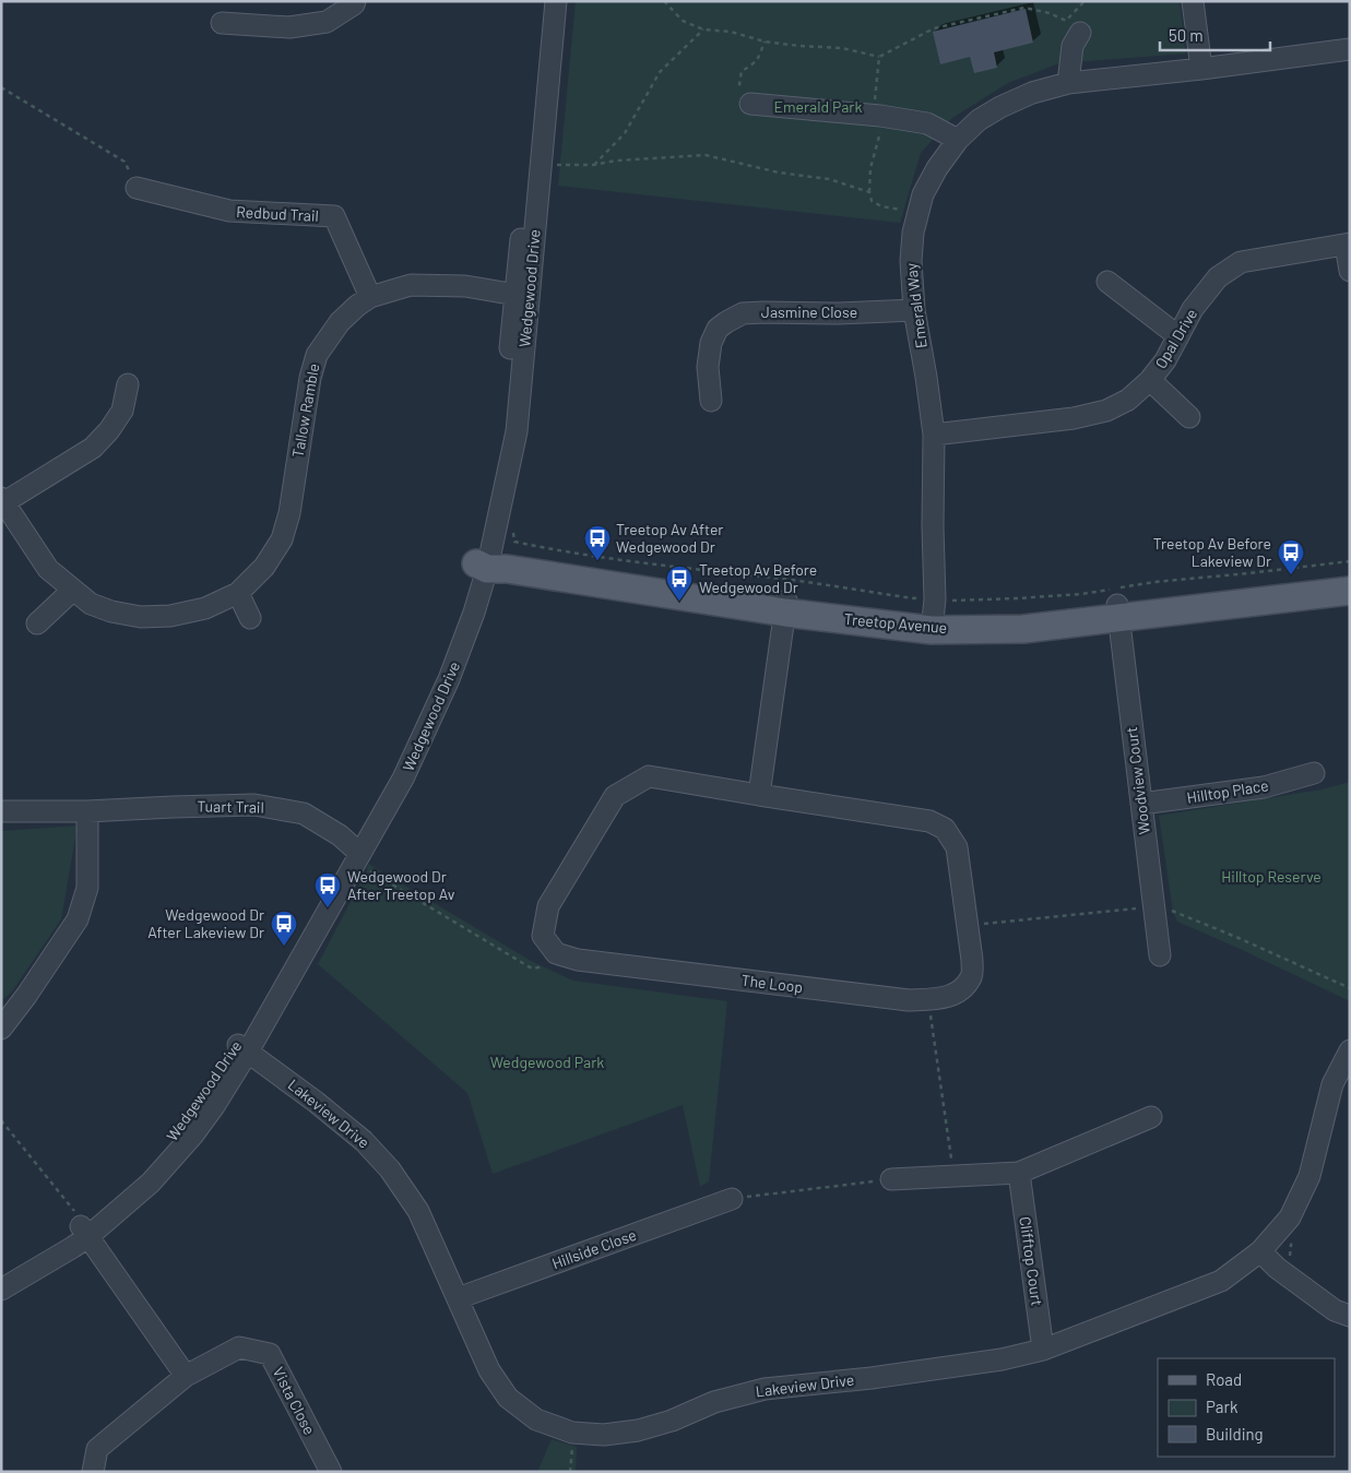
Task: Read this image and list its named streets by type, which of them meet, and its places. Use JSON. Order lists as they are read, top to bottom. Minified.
{"streets":{"main road":["Treetop Avenue"],"street":["Redbud Trail","Wedgewood Drive","Emerald Way","Jasmine Close","Opal Drive","Tallow Ramble","Woodview Court","Hilltop Place","Tuart Trail","The Loop","Lakeview Drive","Hillside Close","Clifftop Court","Vista Close"]},"crossings":[["Redbud Trail","Tallow Ramble"],["Wedgewood Drive","Tallow Ramble"],["Wedgewood Drive","Treetop Avenue"],["Wedgewood Drive","Tuart Trail"],["Wedgewood Drive","Lakeview Drive"],["Emerald Way","Jasmine Close"],["Emerald Way","Opal Drive"],["Emerald Way","Treetop Avenue"],["Treetop Avenue","Woodview Court"],["Woodview Court","Hilltop Place"],["Lakeview Drive","Hillside Close"],["Lakeview Drive","Clifftop Court"]],"parks":["Emerald Park","Hilltop Reserve","Wedgewood Park"],"places":{"bus stop":["Treetop Av After Wedgewood Dr","Treetop Av Before Lakeview Dr","Treetop Av Before Wedgewood Dr","Wedgewood Dr After Treetop Av","Wedgewood Dr After Lakeview Dr"]},"legend":["Road","Park","Building"],"scale_bar":"50 m"}
